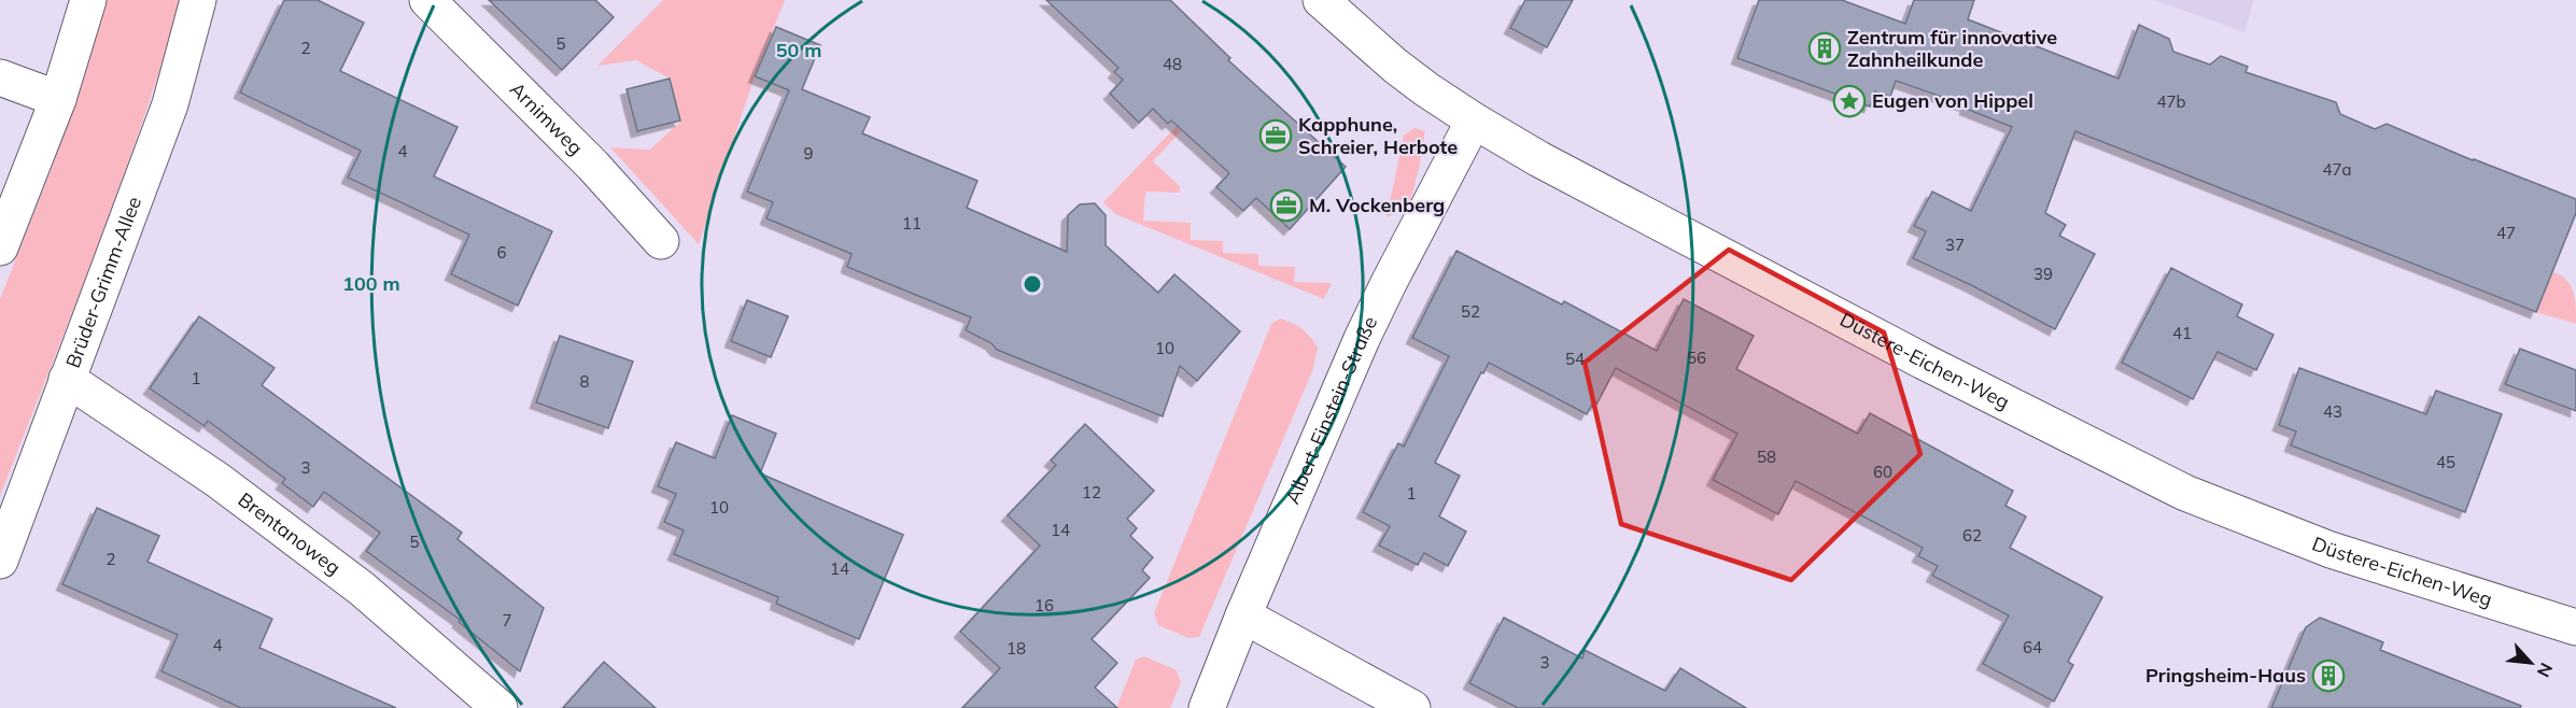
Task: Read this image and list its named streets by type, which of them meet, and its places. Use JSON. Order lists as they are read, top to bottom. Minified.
{"streets":{"street":["Arnimweg","Brüder-Grimm-Allee","Düstere-Eichen-Weg","Albert-Einstein-Straße","Brentanoweg"]},"crossings":[["Brüder-Grimm-Allee","Brentanoweg"],["Düstere-Eichen-Weg","Albert-Einstein-Straße"]],"places":{"building":["Zentrum für innovative Zahnheilkunde","Pringsheim-Haus"],"place":["Eugen von Hippel"],"office":["Kapphune, Schreier, Herbote","M. Vockenberg"]},"house_numbers":["5","2","48","47b","4","9","47a","11","47","37","6","39","52","41","10","56","54","1","8","43","58","45","3","60","12","1","10","14","62","5","2","14","16","7","4","64","18","3"],"north":"bottom right","rings":["50 m","100 m"]}
